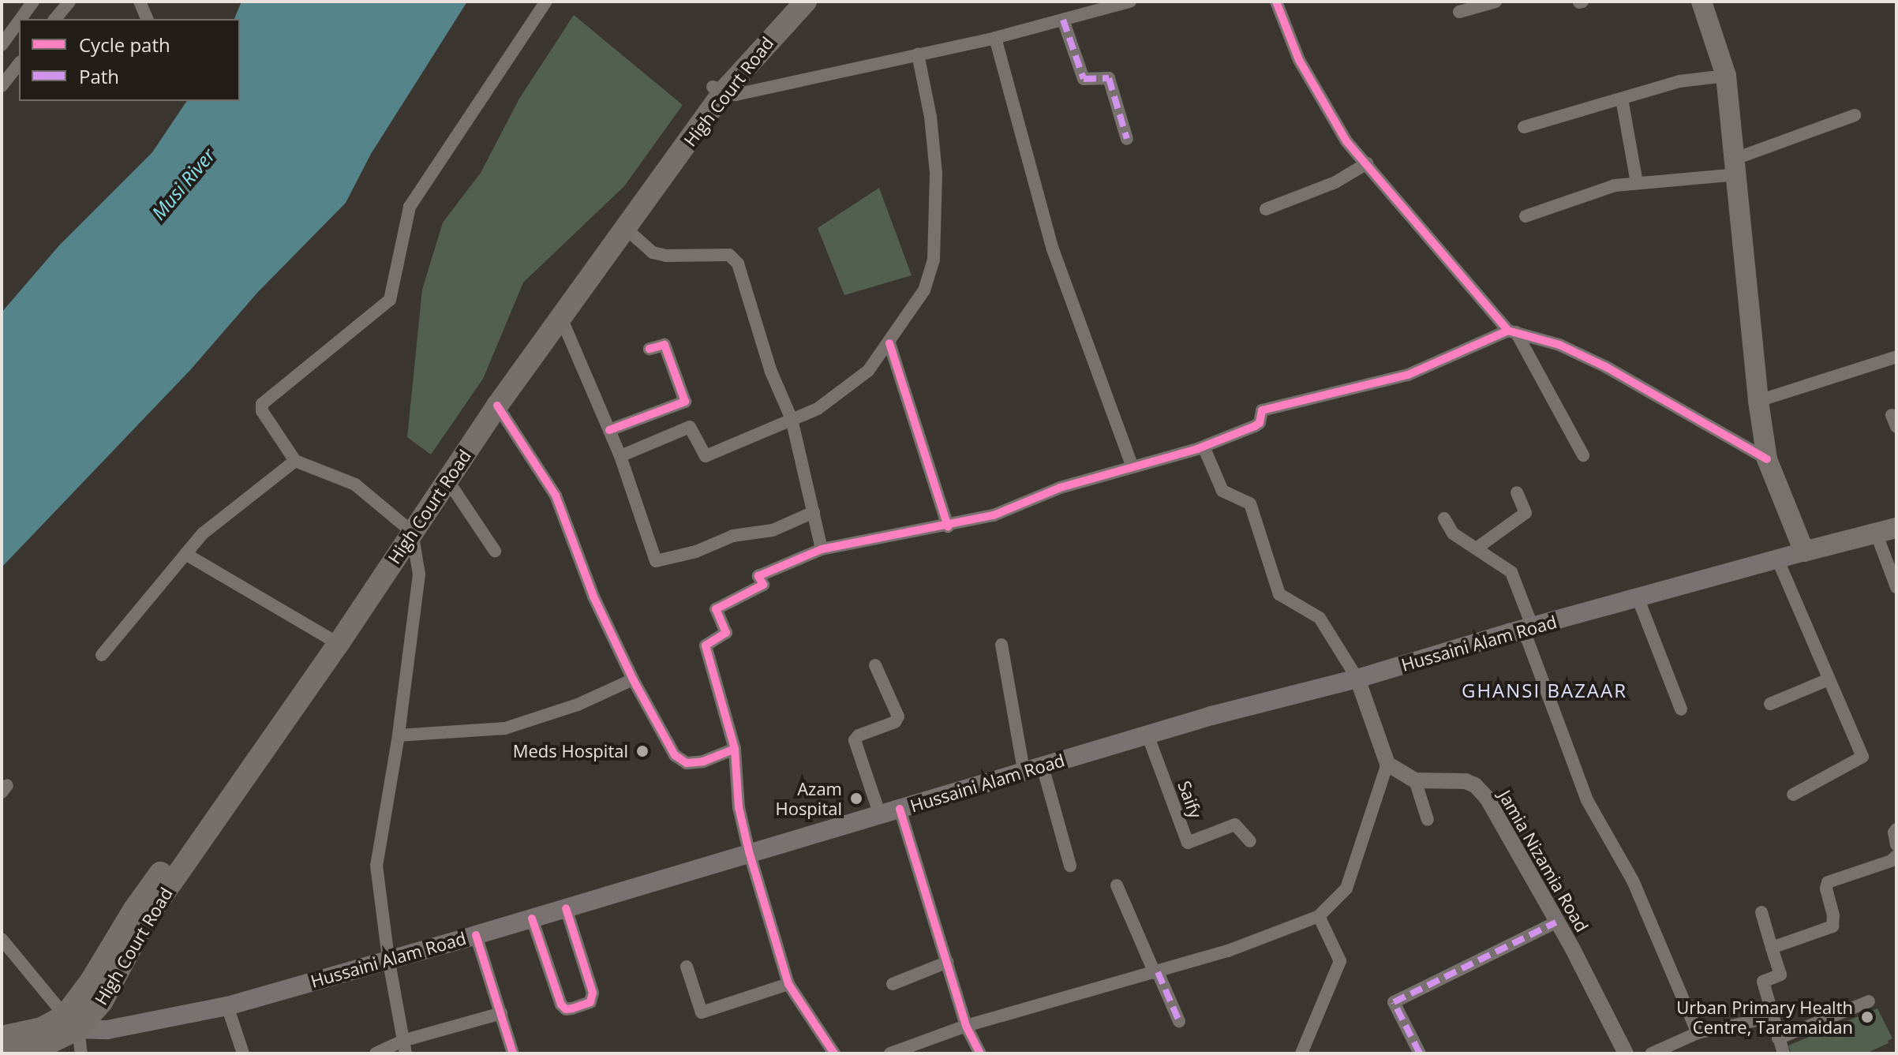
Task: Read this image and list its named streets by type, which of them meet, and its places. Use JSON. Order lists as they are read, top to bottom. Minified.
{"streets":{"highway":["High Court Road"],"main road":["Hussaini Alam Road"],"street":["Saify","Jamia Nizamia Road"]},"crossings":[["High Court Road","Hussaini Alam Road"],["Hussaini Alam Road","Saify"]],"districts":["GHANSI BAZAAR"],"water":["Musi River"],"places":["Meds Hospital","Azam Hospital","Urban Primary Health Centre, Taramaidan"],"legend":["Cycle path","Path"]}
